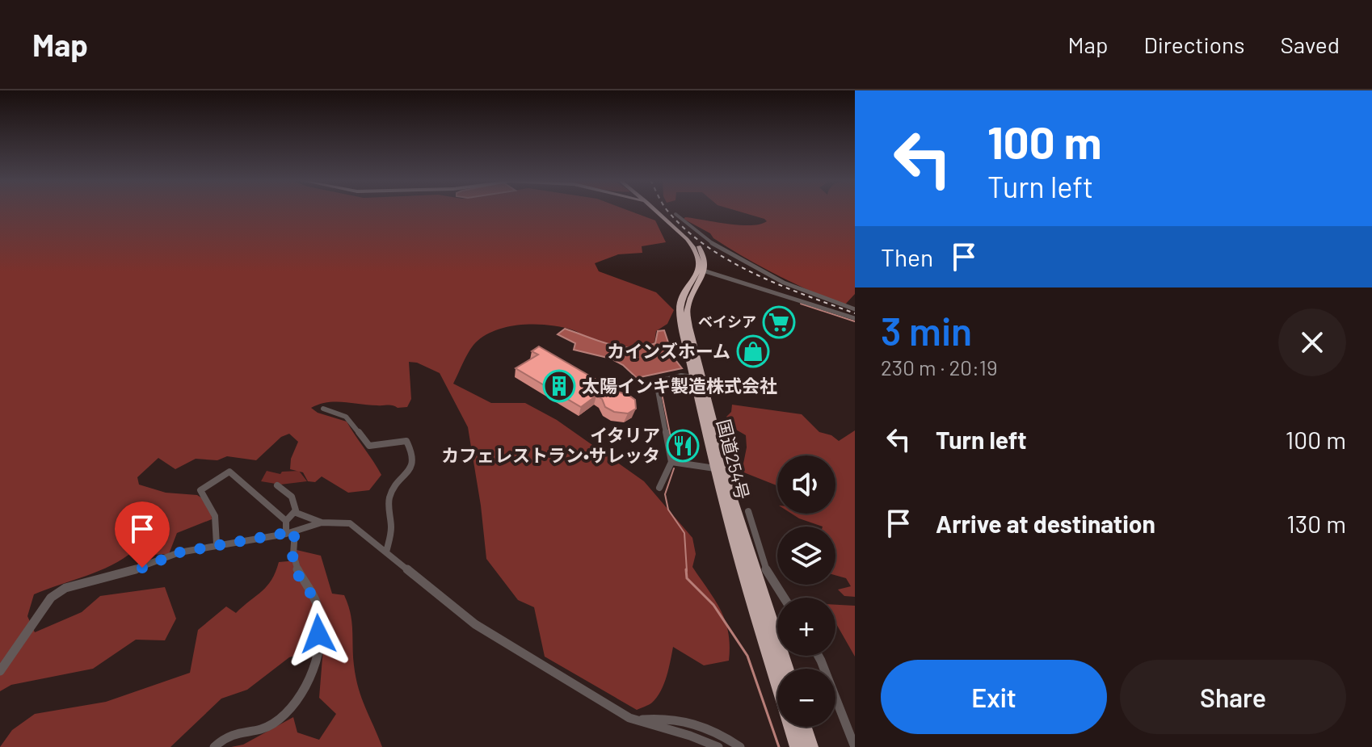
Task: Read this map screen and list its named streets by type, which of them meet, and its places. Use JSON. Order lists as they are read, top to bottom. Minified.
{"streets":{"highway":["国道254号"]},"places":{"supermarket":["ベイシア"],"shop":["カインズホーム"],"building":["太陽インキ製造株式会社"],"restaurant":["イタリア カフェレストラン•サレッタ"]},"page":{"header":"Map","nav":["Map","Directions","Saved"],"turn":["100 m","Turn left"],"then":"Then","heading":["3 min","230 m · 20:19"],"list":[{"name":"Turn left","value":"100 m"},{"name":"Arrive at destination","value":"130 m"}],"map_buttons":["+","−"],"buttons":["Exit","Share"]}}
